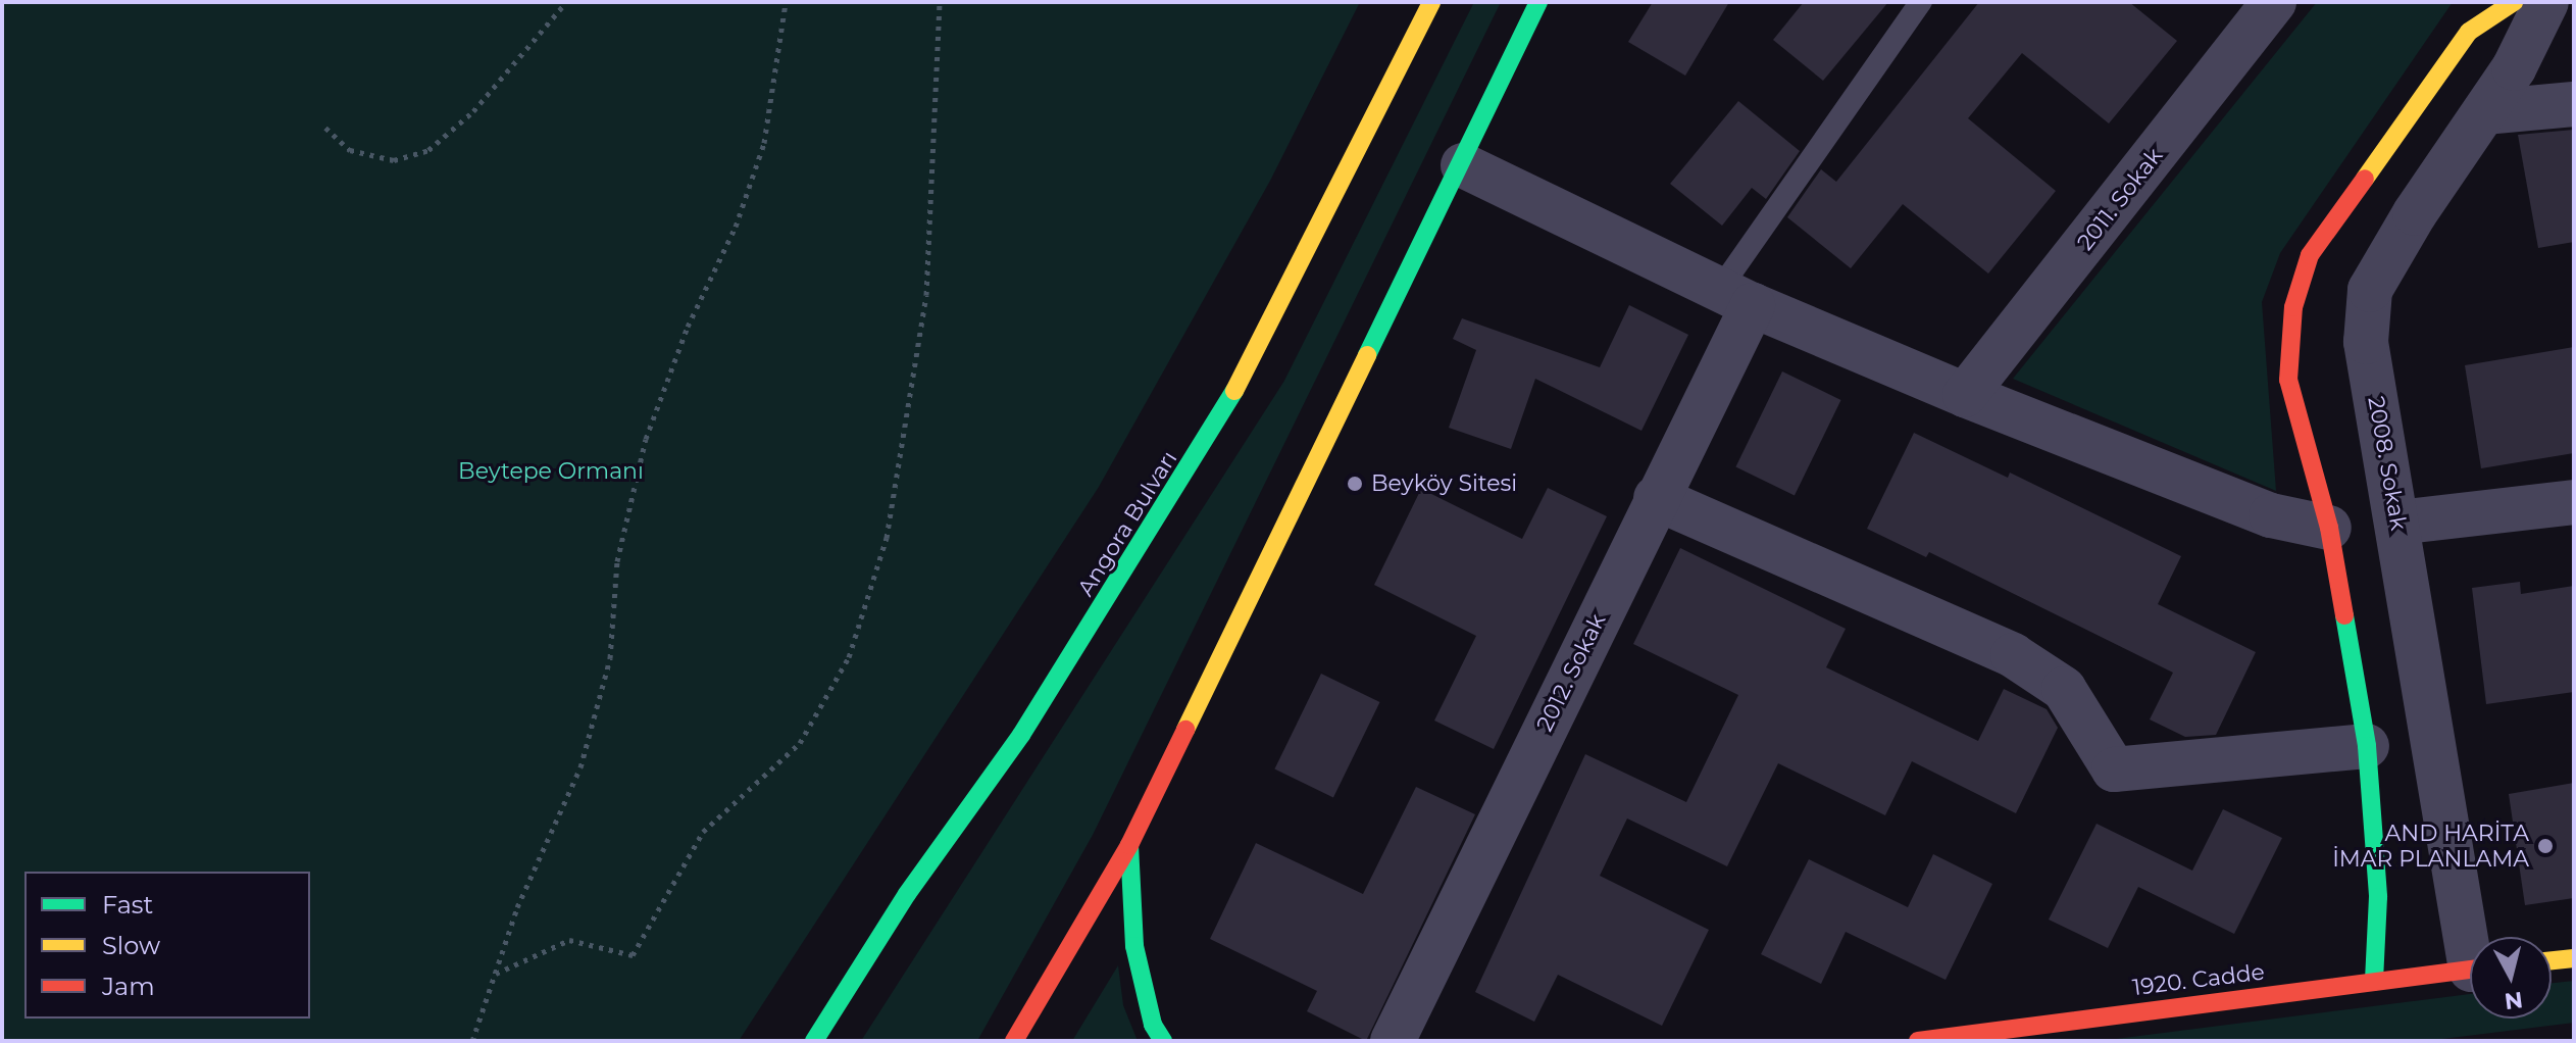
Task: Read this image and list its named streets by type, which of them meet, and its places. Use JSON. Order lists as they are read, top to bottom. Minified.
{"streets":{"main road":["Angora Bulvarı","1920. Cadde"],"street":["2011. Sokak","2008. Sokak","2012. Sokak"]},"parks":["Beytepe Ormanı"],"places":["Beyköy Sitesi","AND HARİTA İMAR PLANLAMA"],"legend":["Fast","Slow","Jam"],"north":"bottom"}
